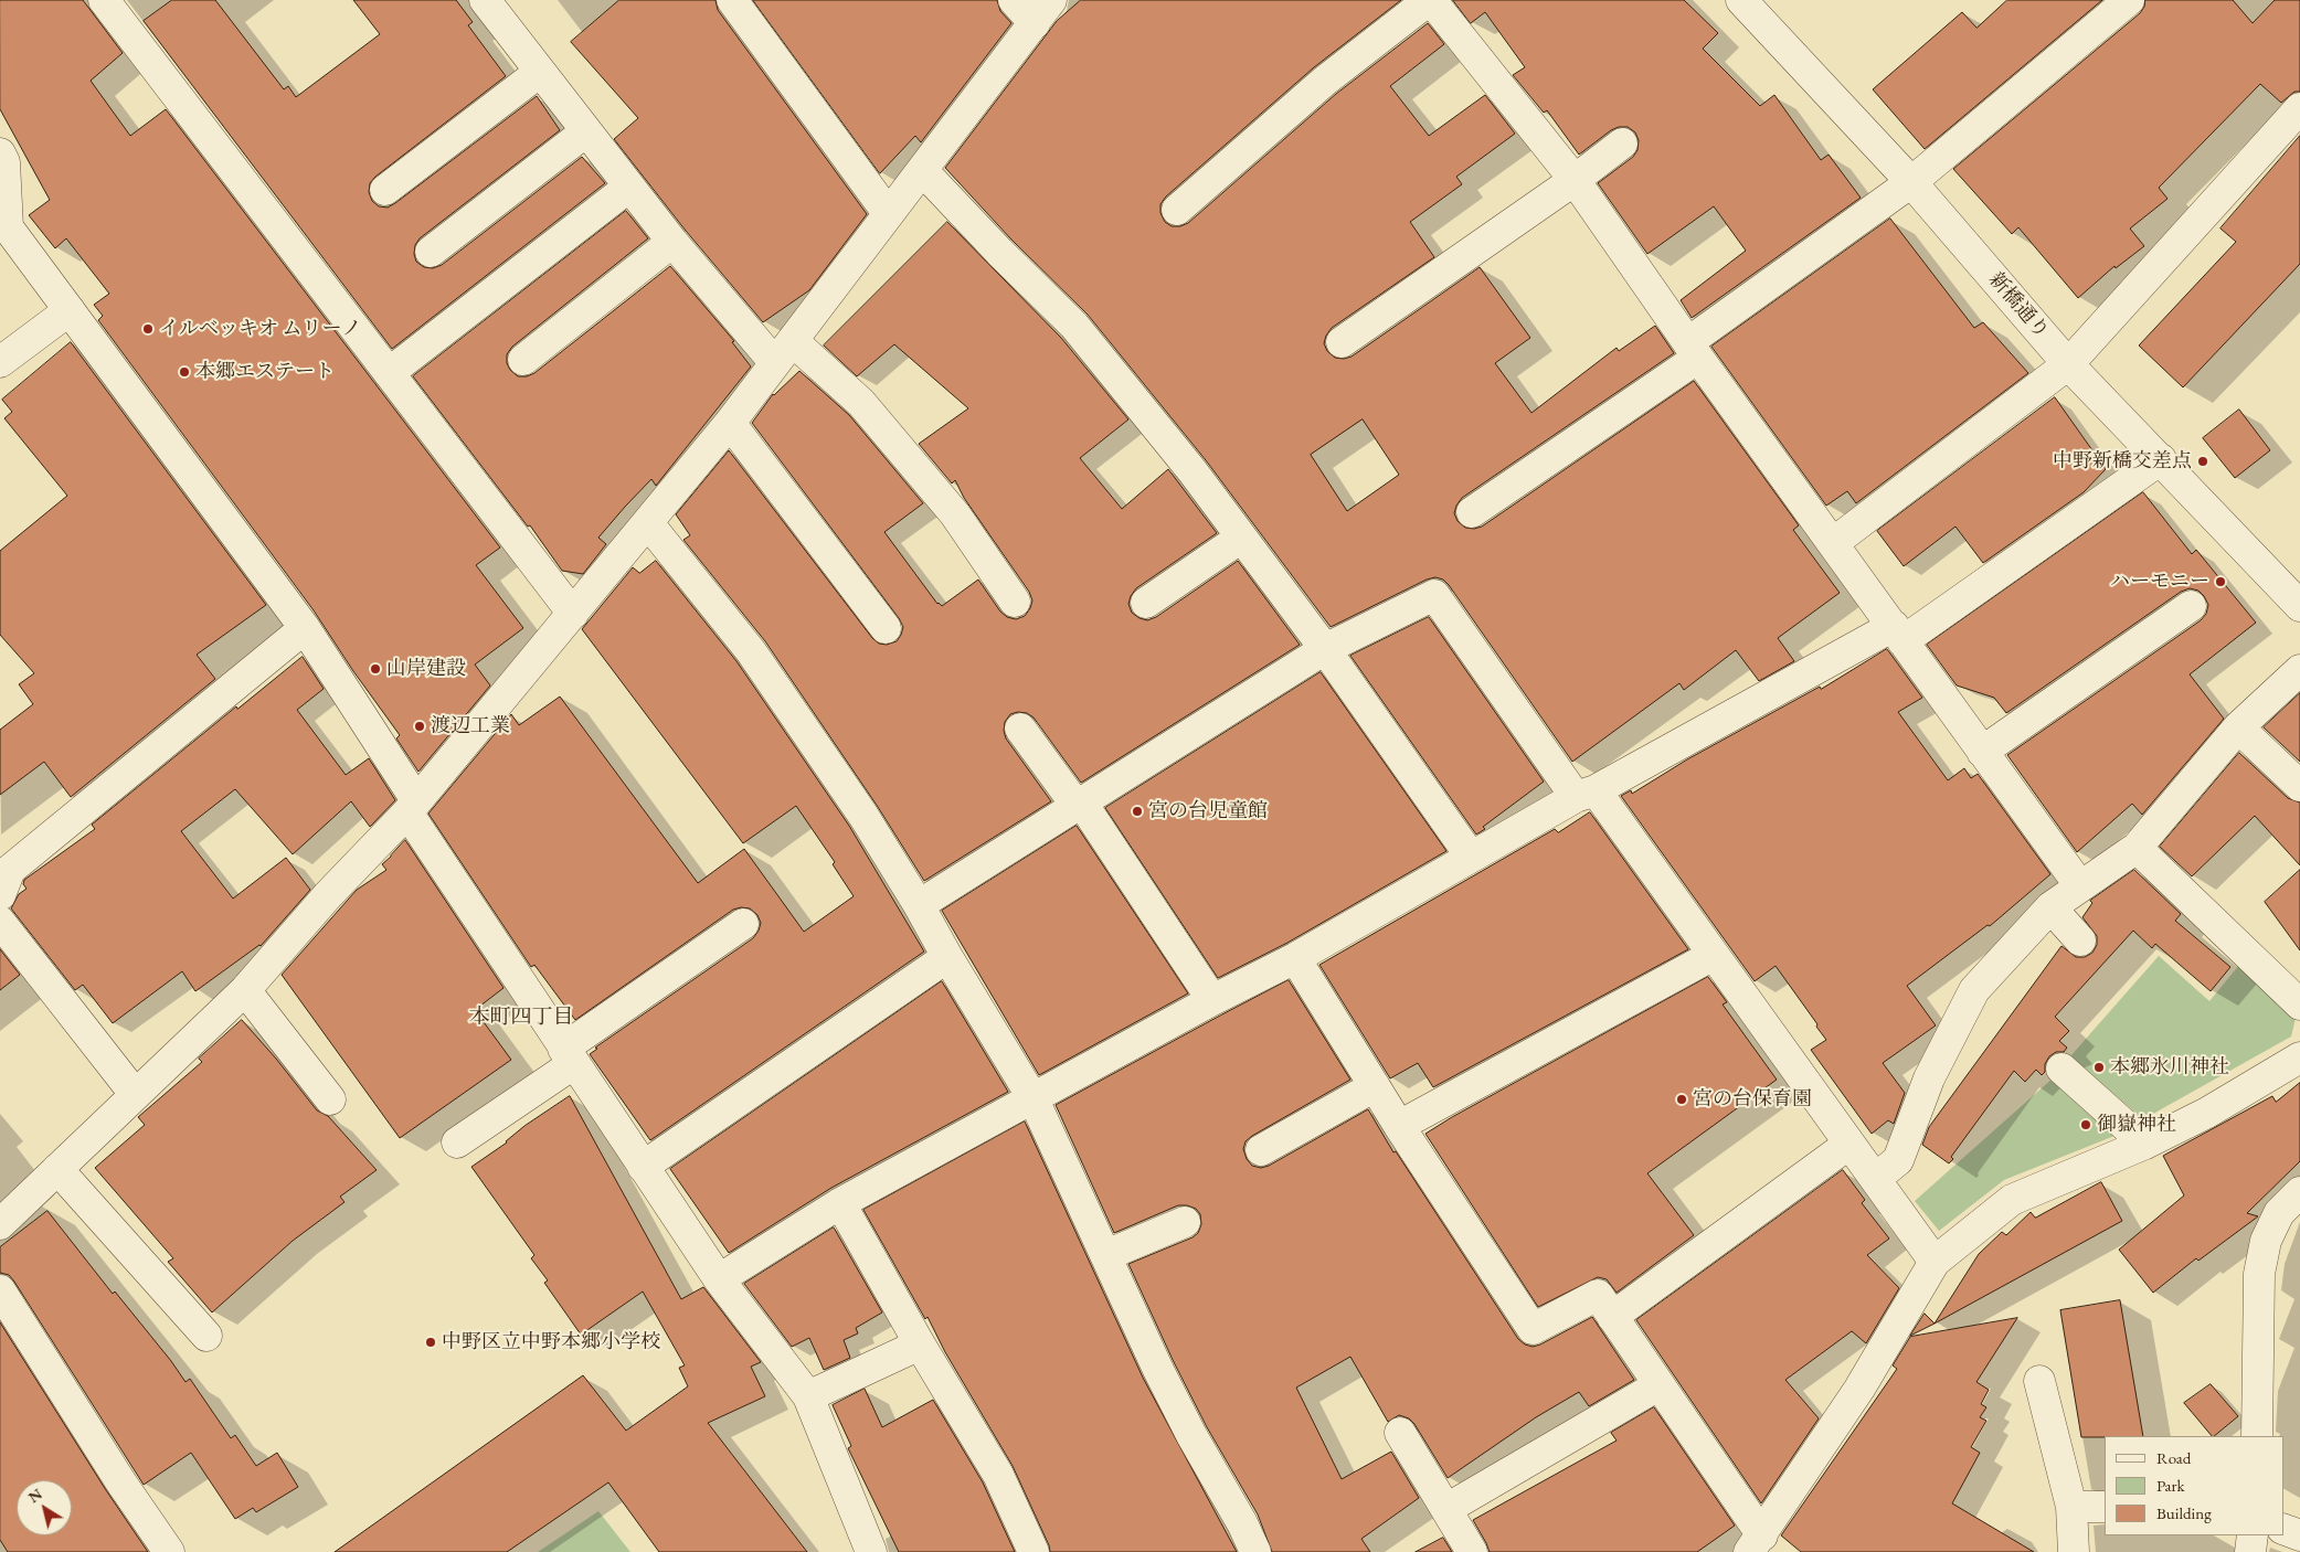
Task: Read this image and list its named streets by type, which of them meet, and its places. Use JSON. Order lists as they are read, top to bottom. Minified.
{"streets":{"street":["新橋通り"]},"districts":["本町四丁目"],"places":["イルベッキオ ムリーノ","本郷エステート","中野新橋交差点","ハーモニー","山岸建設","渡辺工業","宮の台児童館","本郷氷川神社","宮の台保育園","御嶽神社","中野区立中野本郷小学校"],"legend":["Road","Park","Building"],"north":"top left"}
